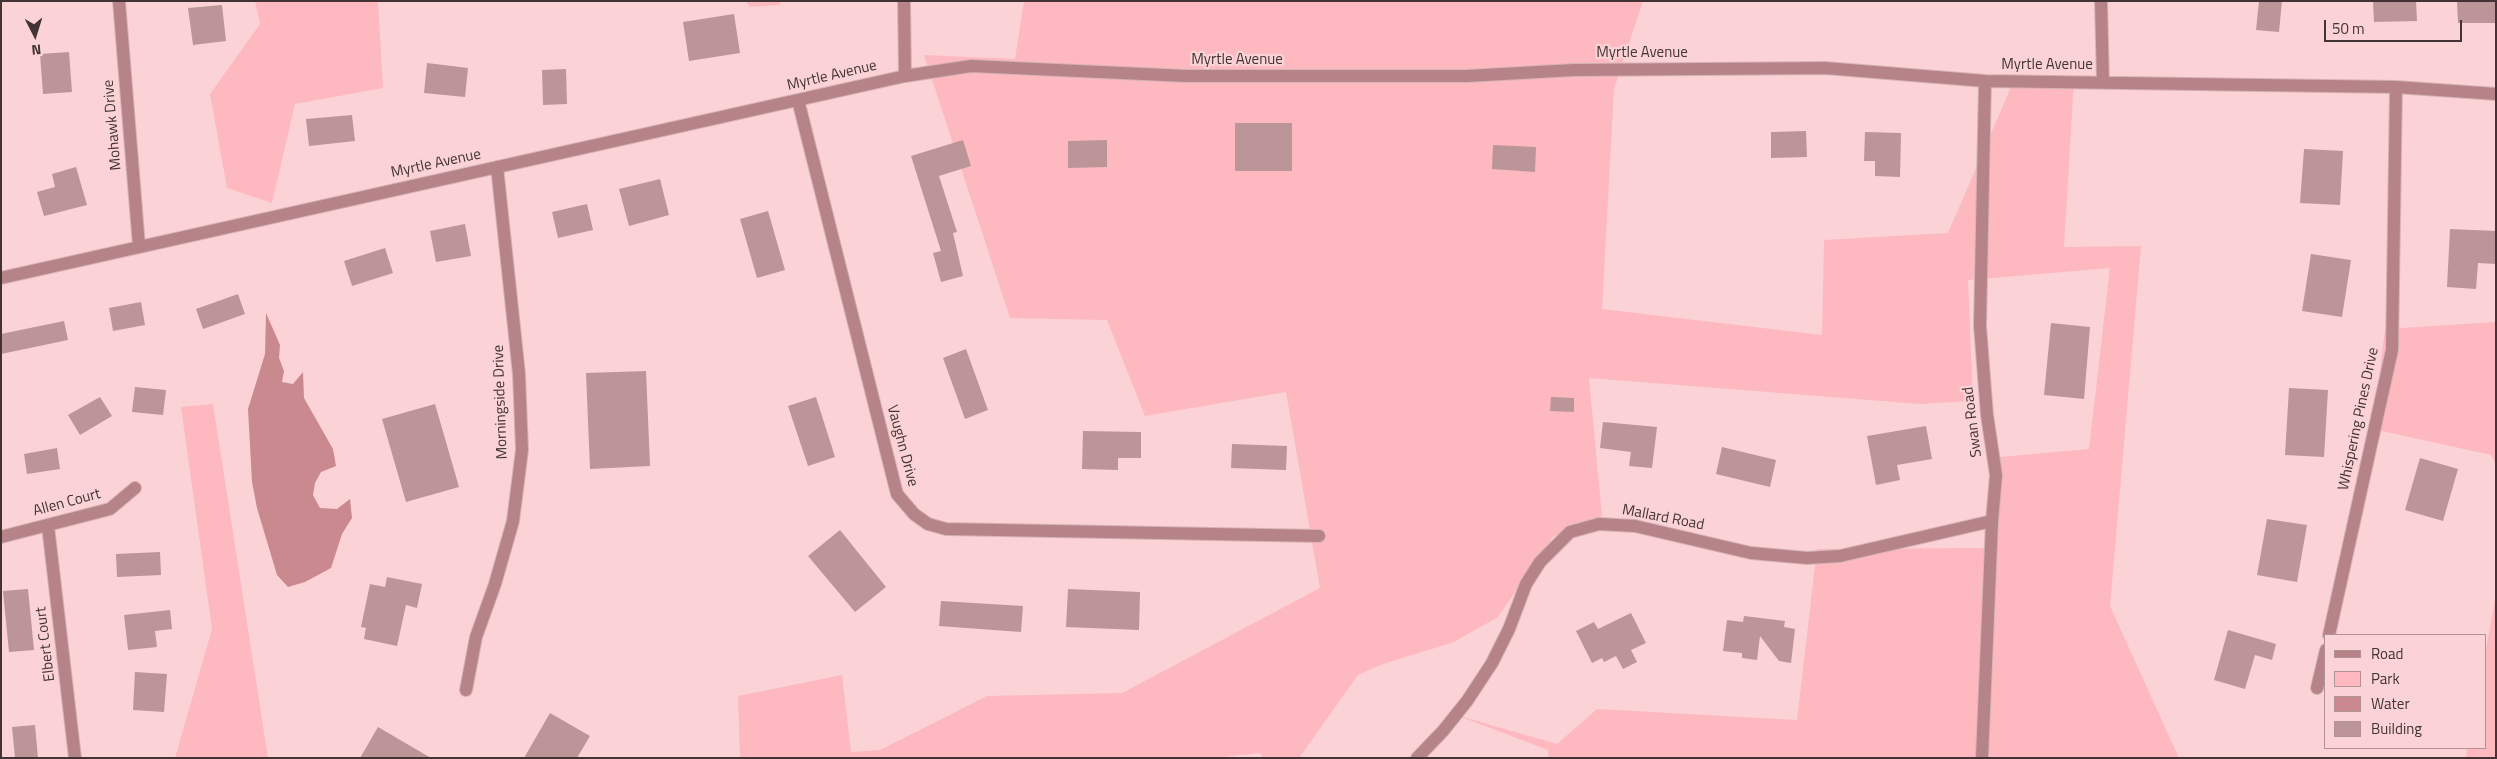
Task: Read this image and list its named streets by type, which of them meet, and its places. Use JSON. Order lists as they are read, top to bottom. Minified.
{"streets":{"street":["Myrtle Avenue","Mohawk Drive","Morningside Drive","Whispering Pines Drive","Swan Road","Vaughn Drive","Allen Court","Mallard Road","Elbert Court"]},"crossings":[["Myrtle Avenue","Mohawk Drive"],["Myrtle Avenue","Morningside Drive"],["Myrtle Avenue","Whispering Pines Drive"],["Myrtle Avenue","Swan Road"],["Myrtle Avenue","Vaughn Drive"],["Swan Road","Mallard Road"],["Allen Court","Elbert Court"]],"legend":["Road","Park","Water","Building"],"scale_bar":"50 m","north":"bottom"}
